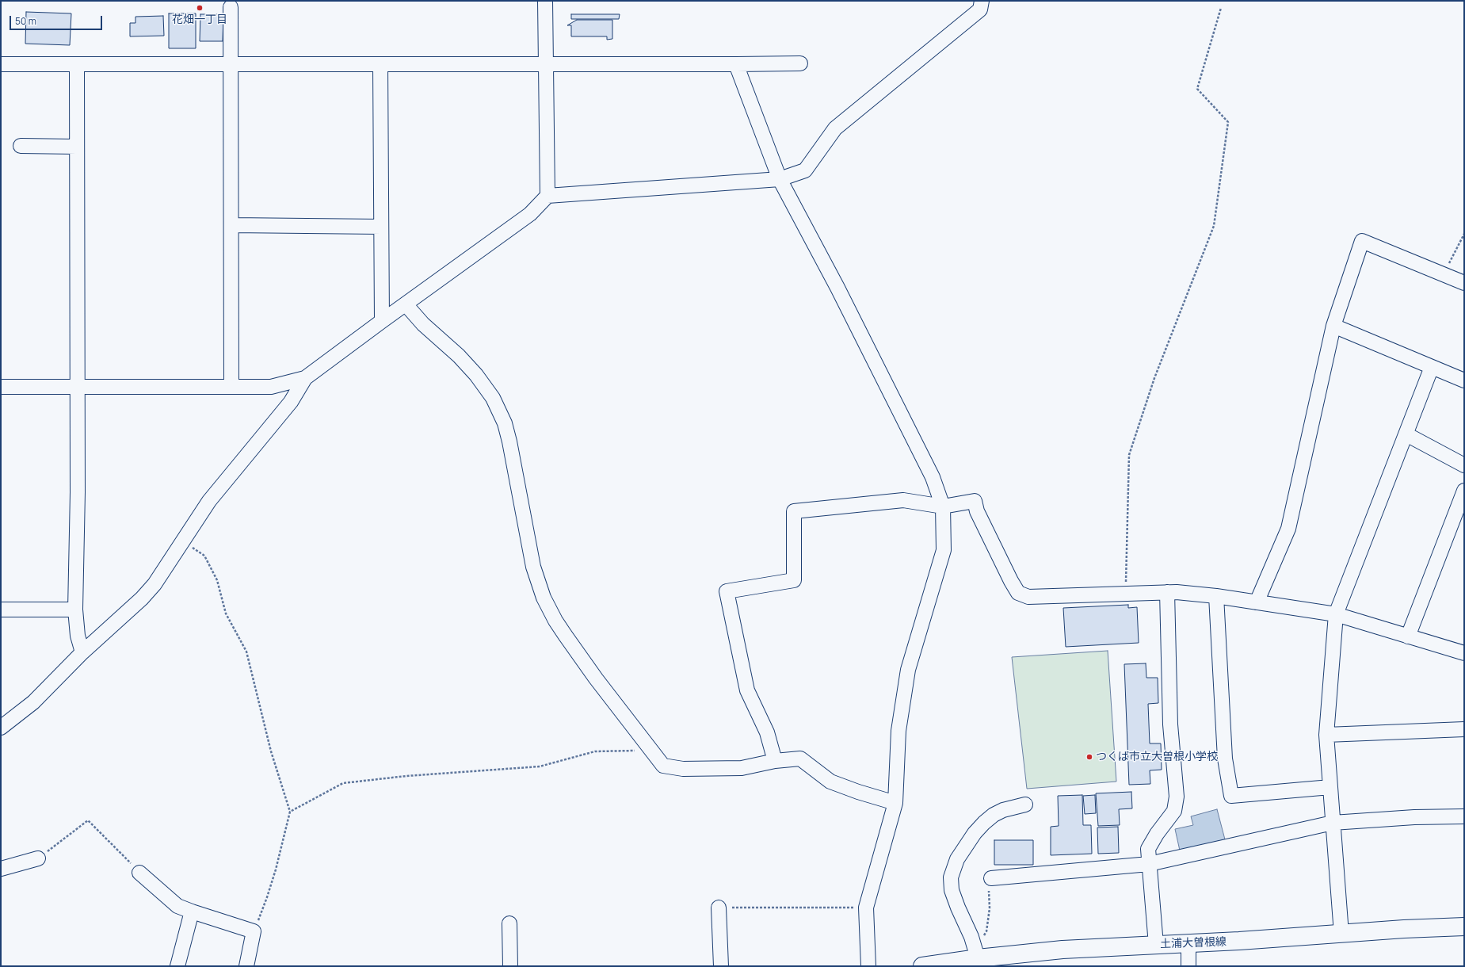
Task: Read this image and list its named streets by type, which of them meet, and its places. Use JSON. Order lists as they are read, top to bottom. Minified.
{"streets":{"main road":["土浦大曽根線"]},"places":["花畑一丁目","つくば市立大曽根小学校"],"scale_bar":"50 m"}
